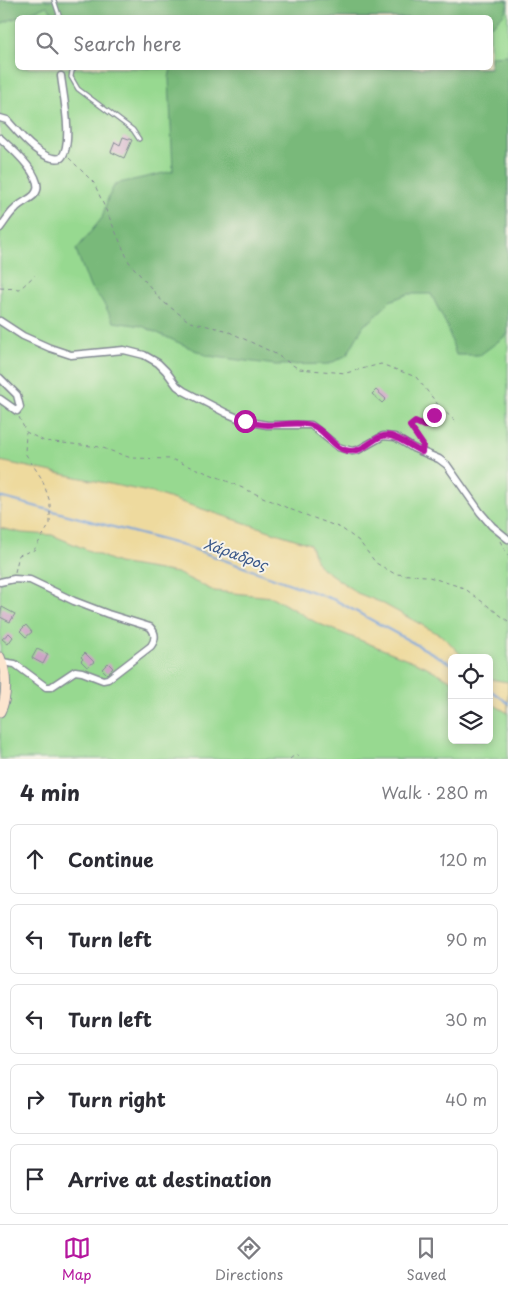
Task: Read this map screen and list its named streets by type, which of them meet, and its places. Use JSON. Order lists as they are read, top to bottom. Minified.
{"water":["Χάραδρος"],"page":{"search":"Search here","heading":["4 min","Walk · 280 m"],"list":[["Continue","120 m"],["Turn left","90 m"],["Turn left","30 m"],["Turn right","40 m"],"Arrive at destination"],"nav":["Map","Directions","Saved"]}}
